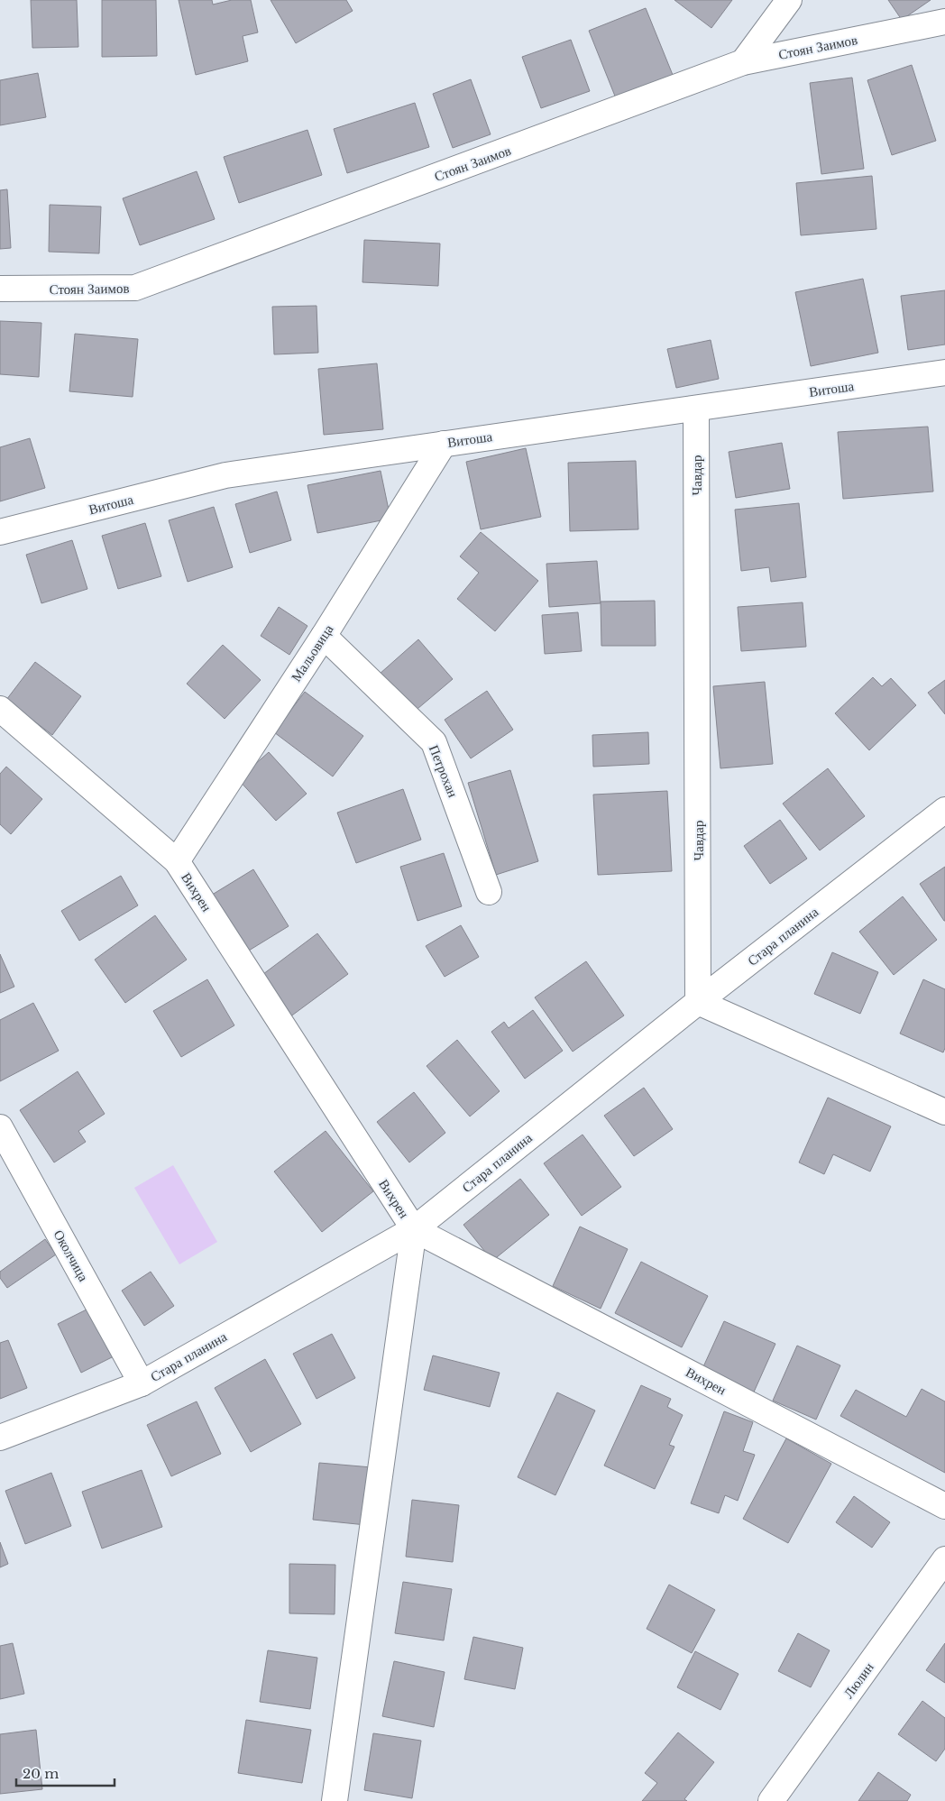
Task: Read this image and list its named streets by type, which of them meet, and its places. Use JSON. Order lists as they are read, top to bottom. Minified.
{"streets":{"street":["Стоян Заимов","Витоша","Чавдар","Мальовица","Петрохан","Вихрен","Стара планина","Околчица","Люлин"]},"crossings":[["Витоша","Чавдар"],["Витоша","Мальовица"],["Чавдар","Стара планина"],["Мальовица","Петрохан"],["Мальовица","Вихрен"],["Вихрен","Стара планина"],["Стара планина","Околчица"]],"scale_bar":"20 m"}
